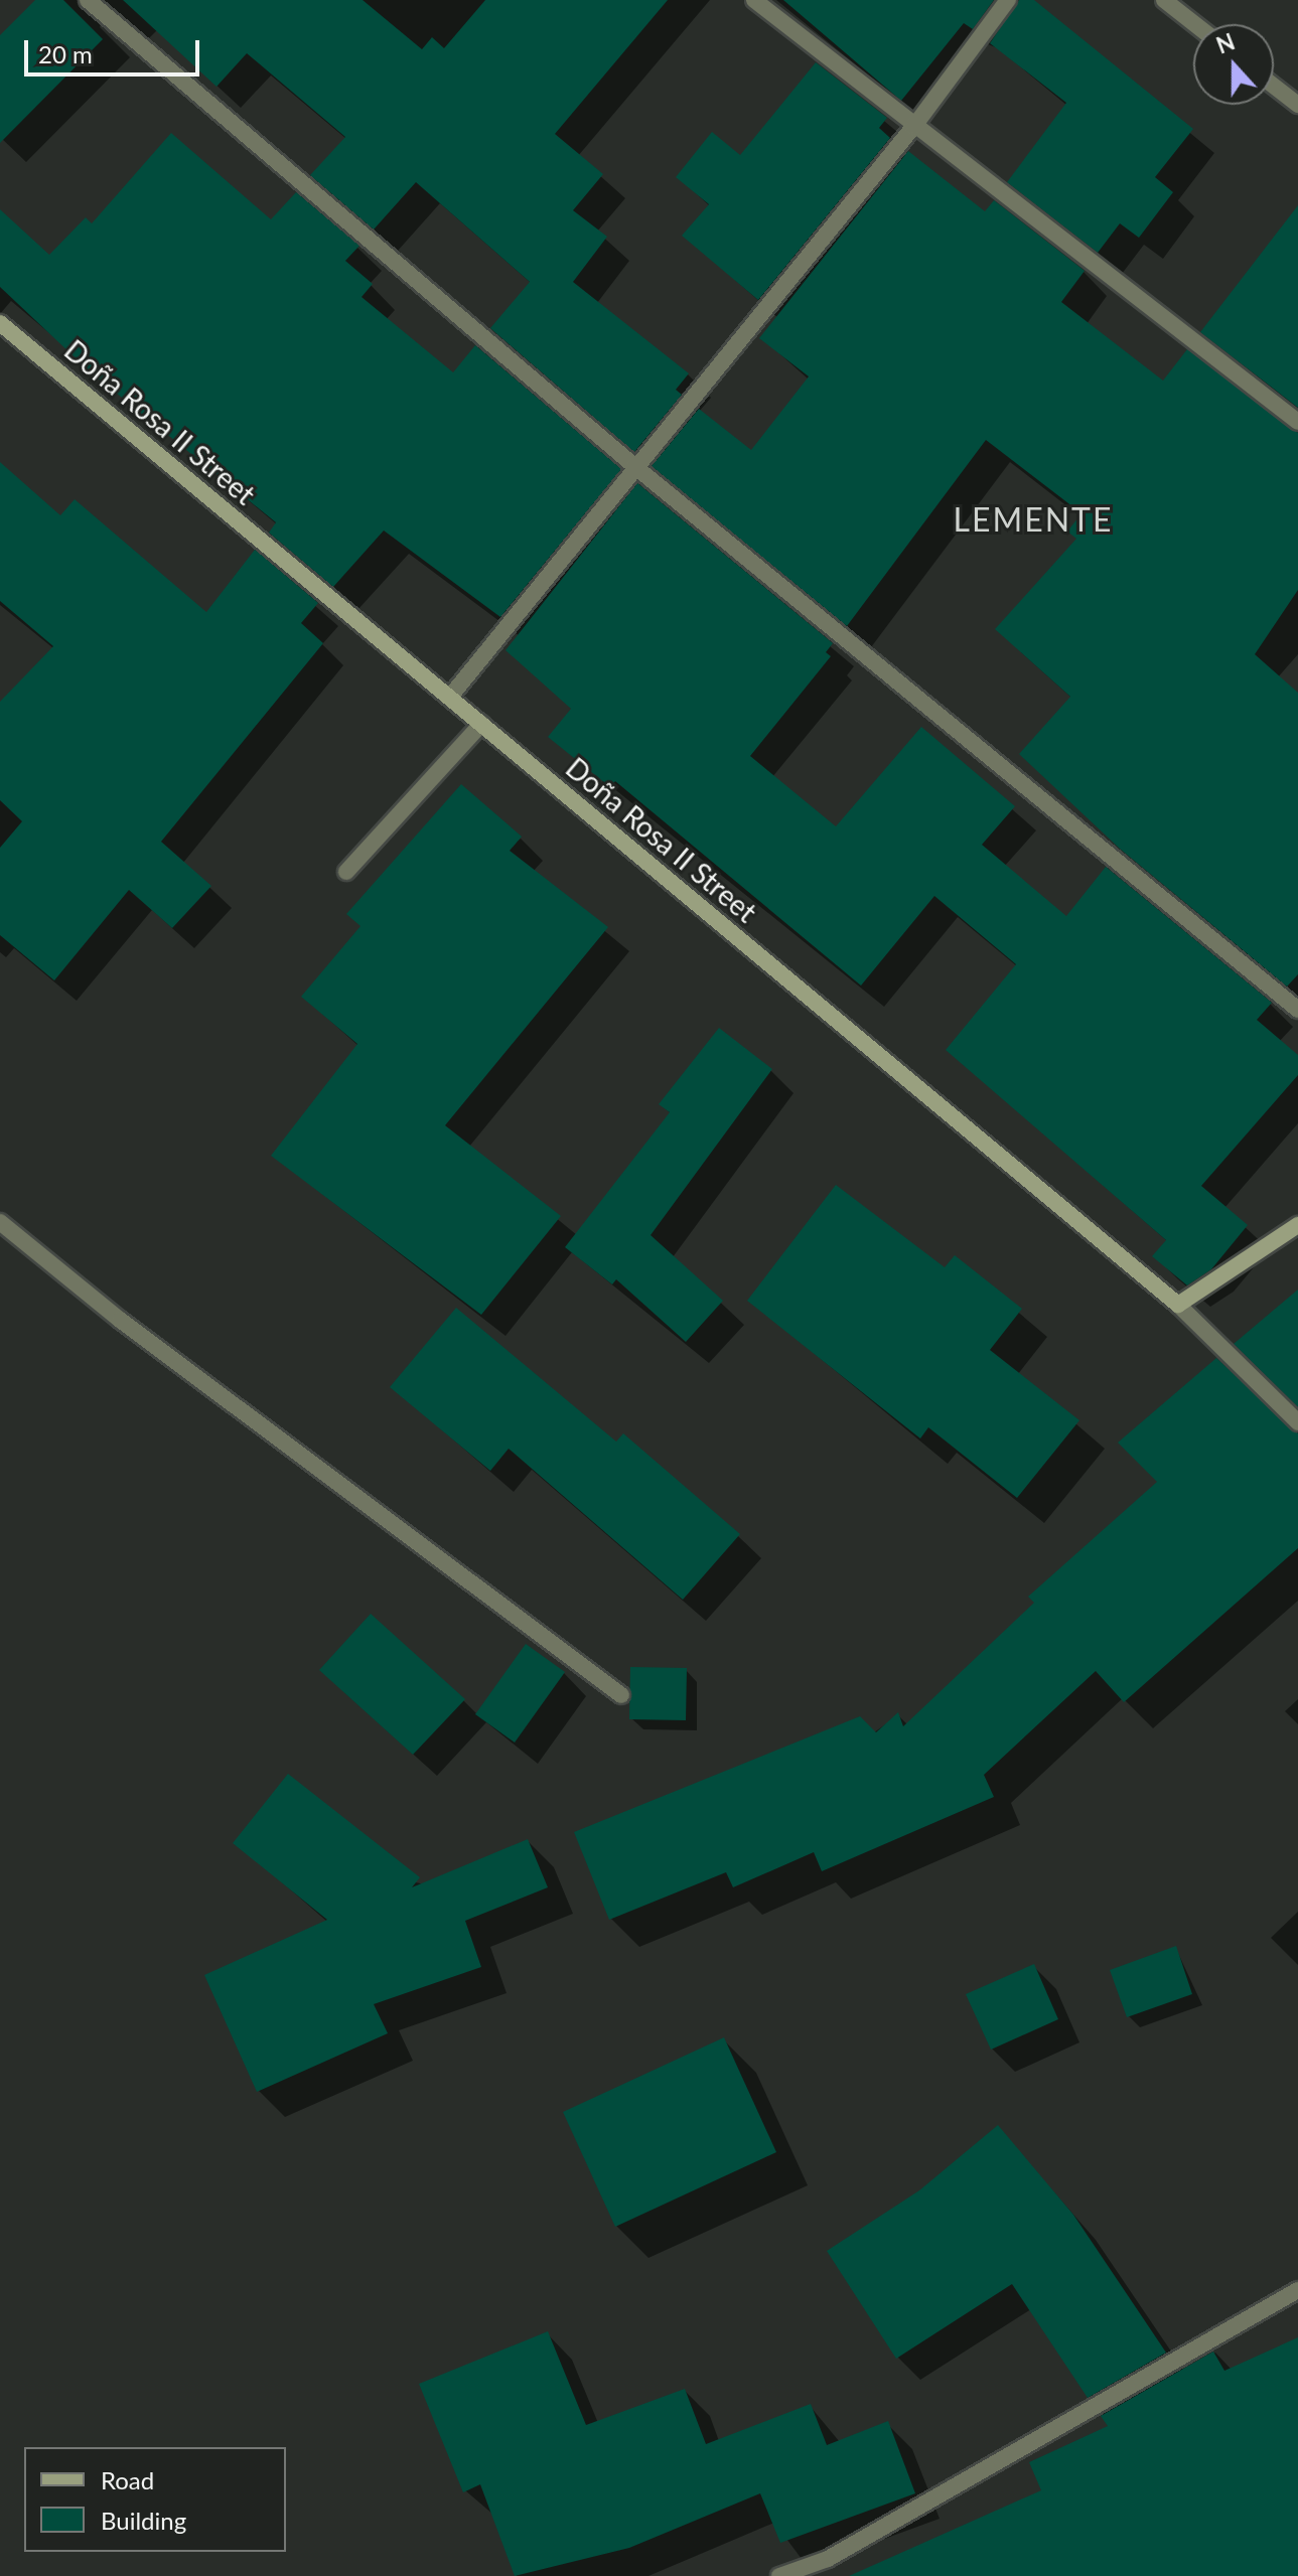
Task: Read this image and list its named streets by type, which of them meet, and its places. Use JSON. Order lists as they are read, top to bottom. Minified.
{"streets":{"main road":["Doña Rosa II Street"]},"districts":["LEMENTE"],"legend":["Road","Building"],"scale_bar":"20 m","north":"top"}
